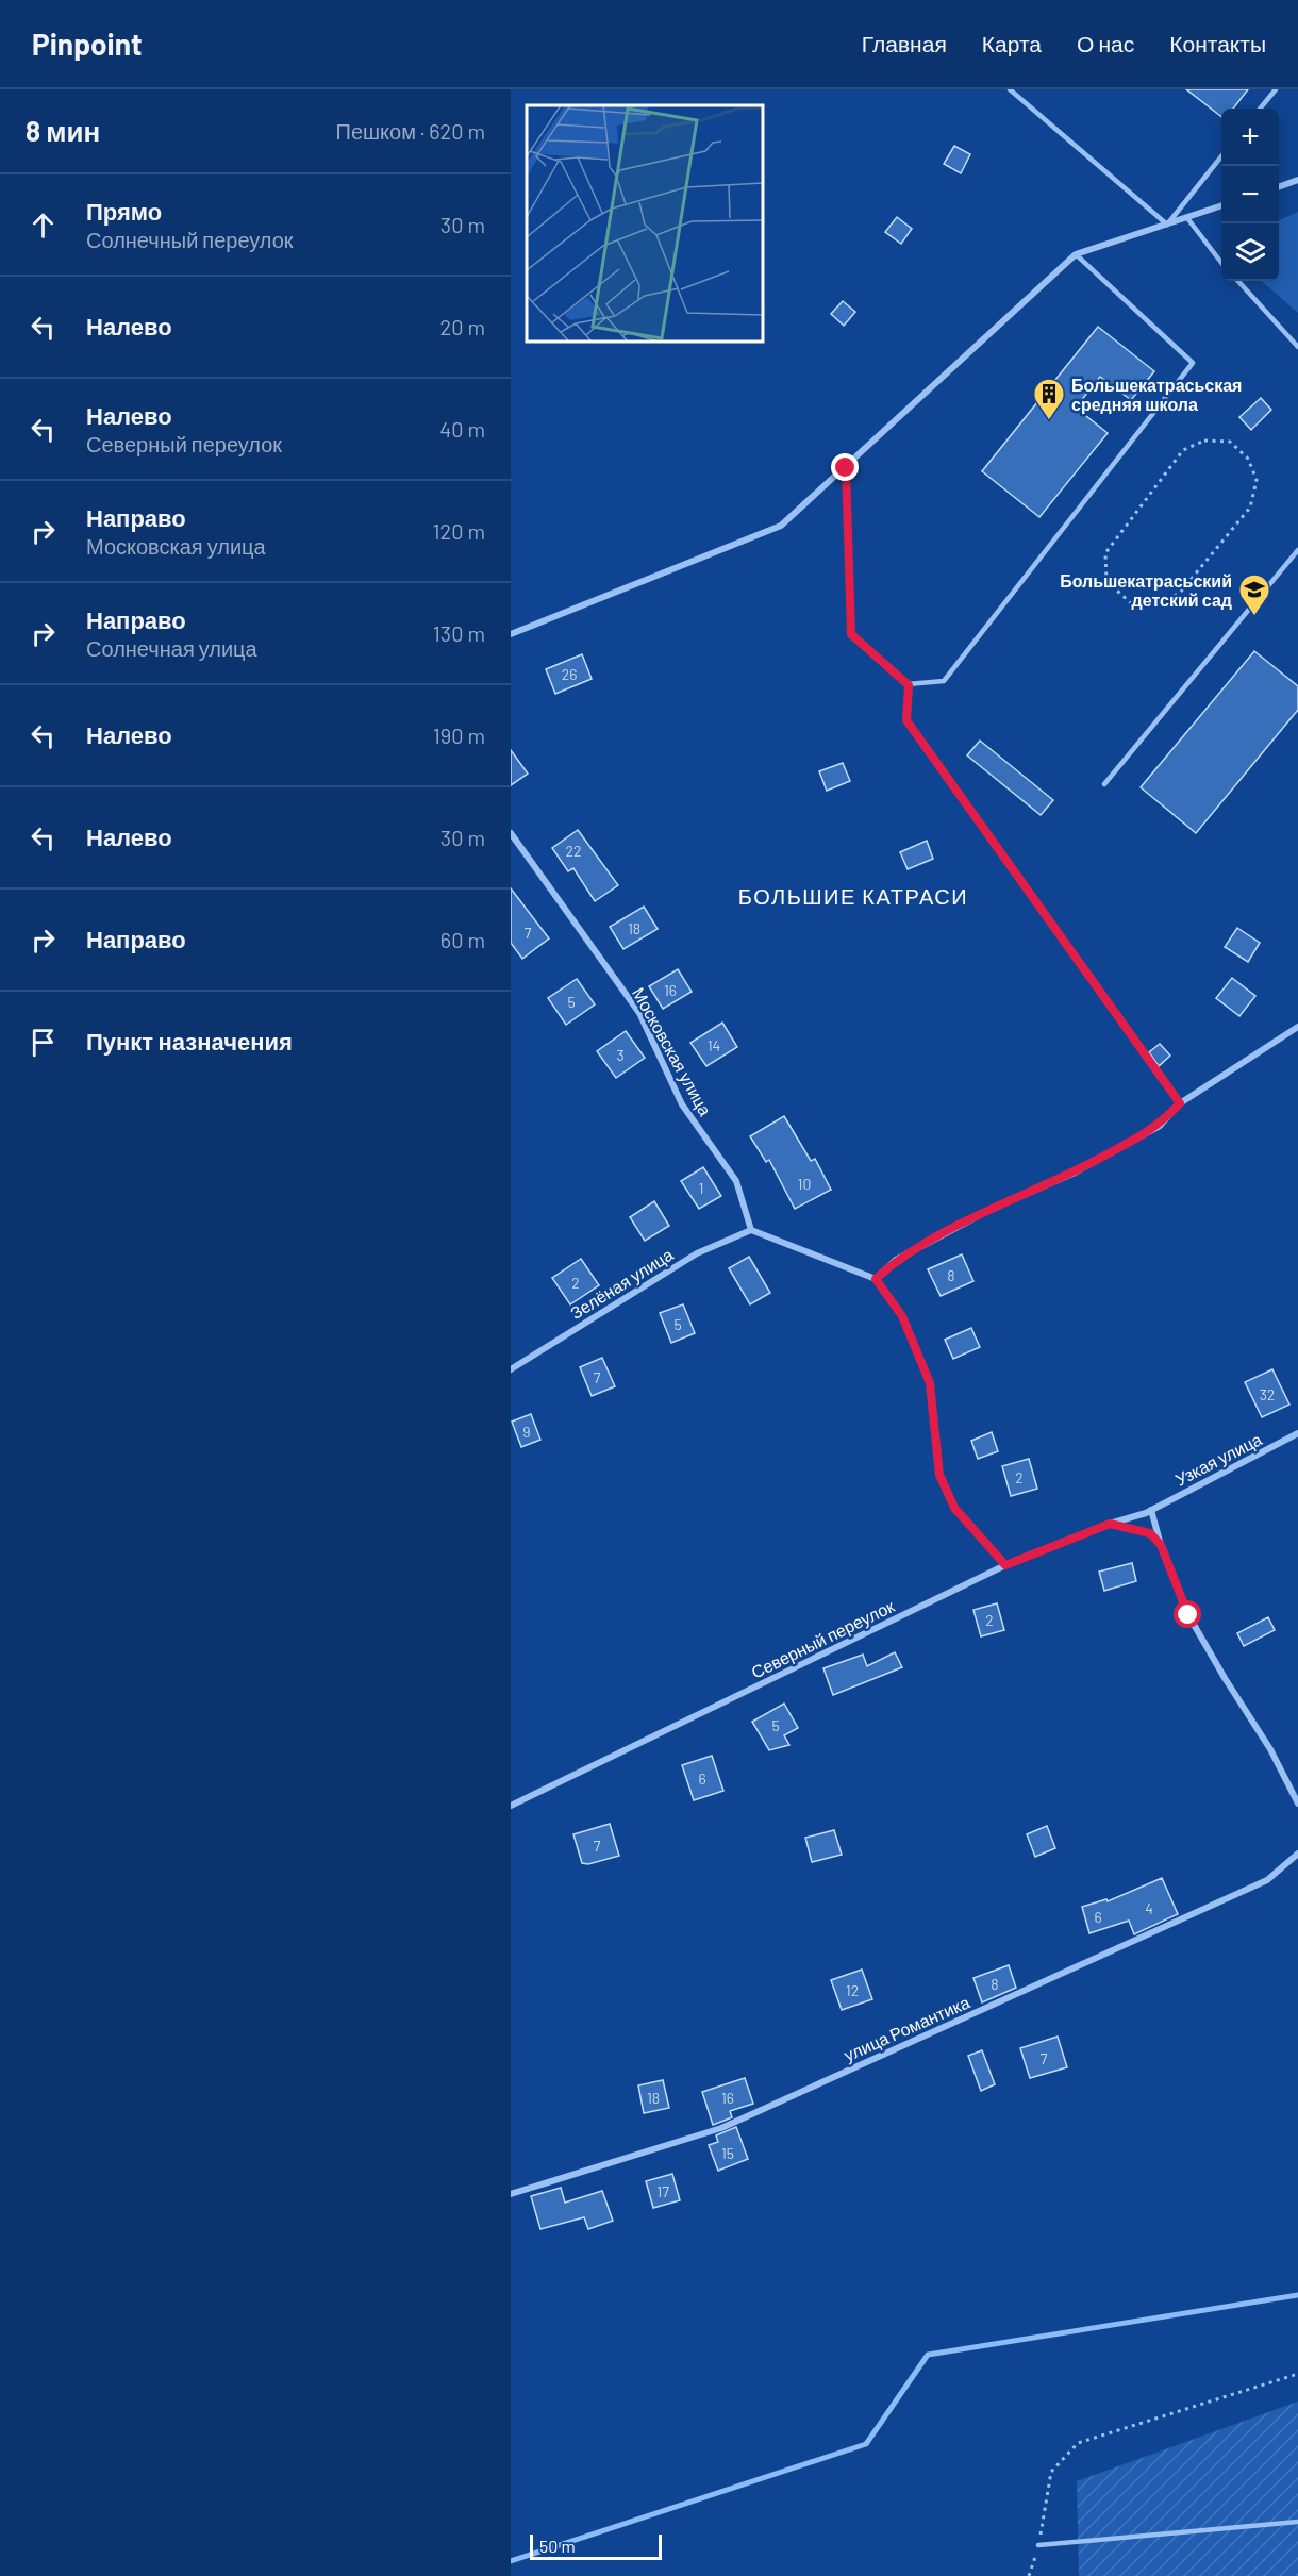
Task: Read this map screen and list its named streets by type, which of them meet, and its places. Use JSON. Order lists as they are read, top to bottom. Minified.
{"streets":{"street":["Московская улица","Зелёная улица","Узкая улица","Северный переулок","улица Романтика"]},"crossings":[["Московская улица","Зелёная улица"],["Узкая улица","Северный переулок"]],"districts":["БОЛЬШИЕ КАТРАСИ"],"places":{"building":["Большекатрасьская средняя школа"],"school or university":["Большекатрасьский детский сад"]},"house_numbers":["26","22","18","7","16","5","14","3","10","1","8","2","5","7","32","9","2","2","5","6","7","4","6","8","12","7","18","16","15","17"],"scale_bar":"50 m","page":{"header":"Pinpoint","nav":["Главная","Карта","О нас","Контакты"],"heading":["8 мин","Пешком · 620 m"],"map_buttons":["+","−"],"list":[["Прямо","Солнечный переулок","30 m"],["Налево","20 m"],["Налево","Северный переулок","40 m"],["Направо","Московская улица","120 m"],["Направо","Солнечная улица","130 m"],["Налево","190 m"],["Налево","30 m"],["Направо","60 m"],"Пункт назначения"],"scale":"50 m"}}
